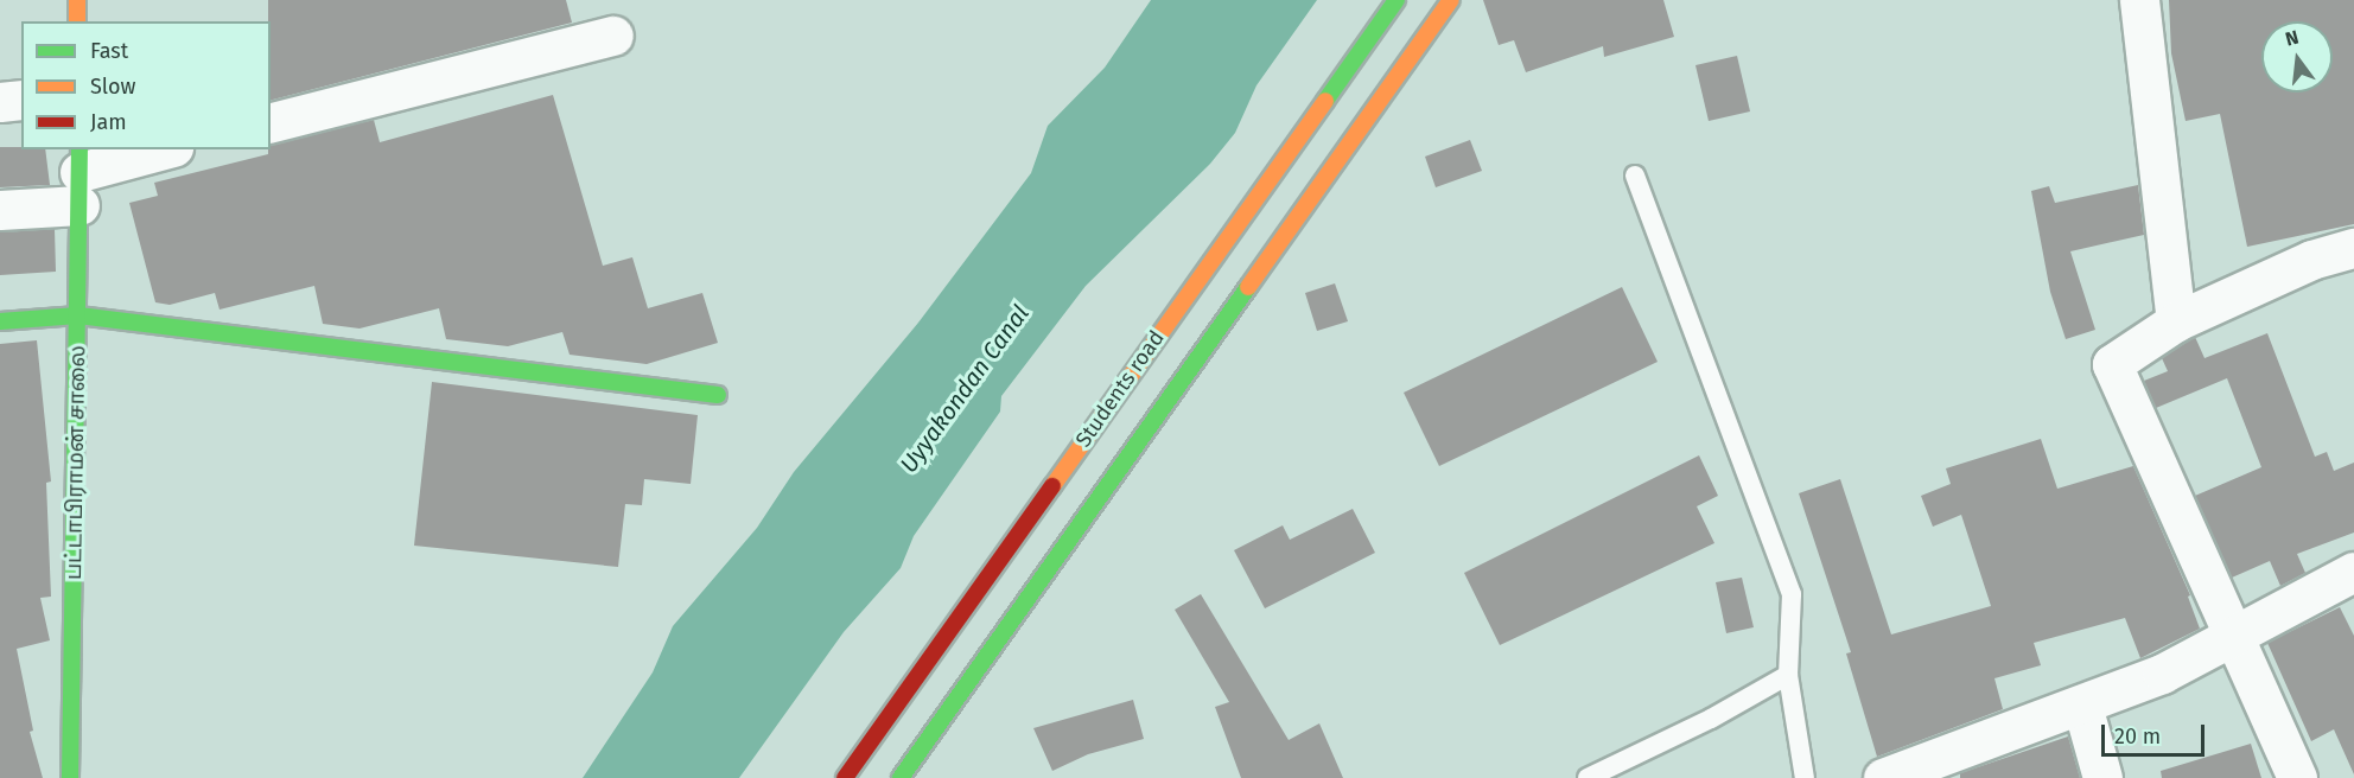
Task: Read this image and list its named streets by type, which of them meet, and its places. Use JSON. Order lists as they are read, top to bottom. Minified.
{"streets":{"main road":["Students road","பட்டாபிராமன் சாலை"]},"water":["Uyyakondan Canal"],"legend":["Fast","Slow","Jam"],"scale_bar":"20 m","north":"top"}
